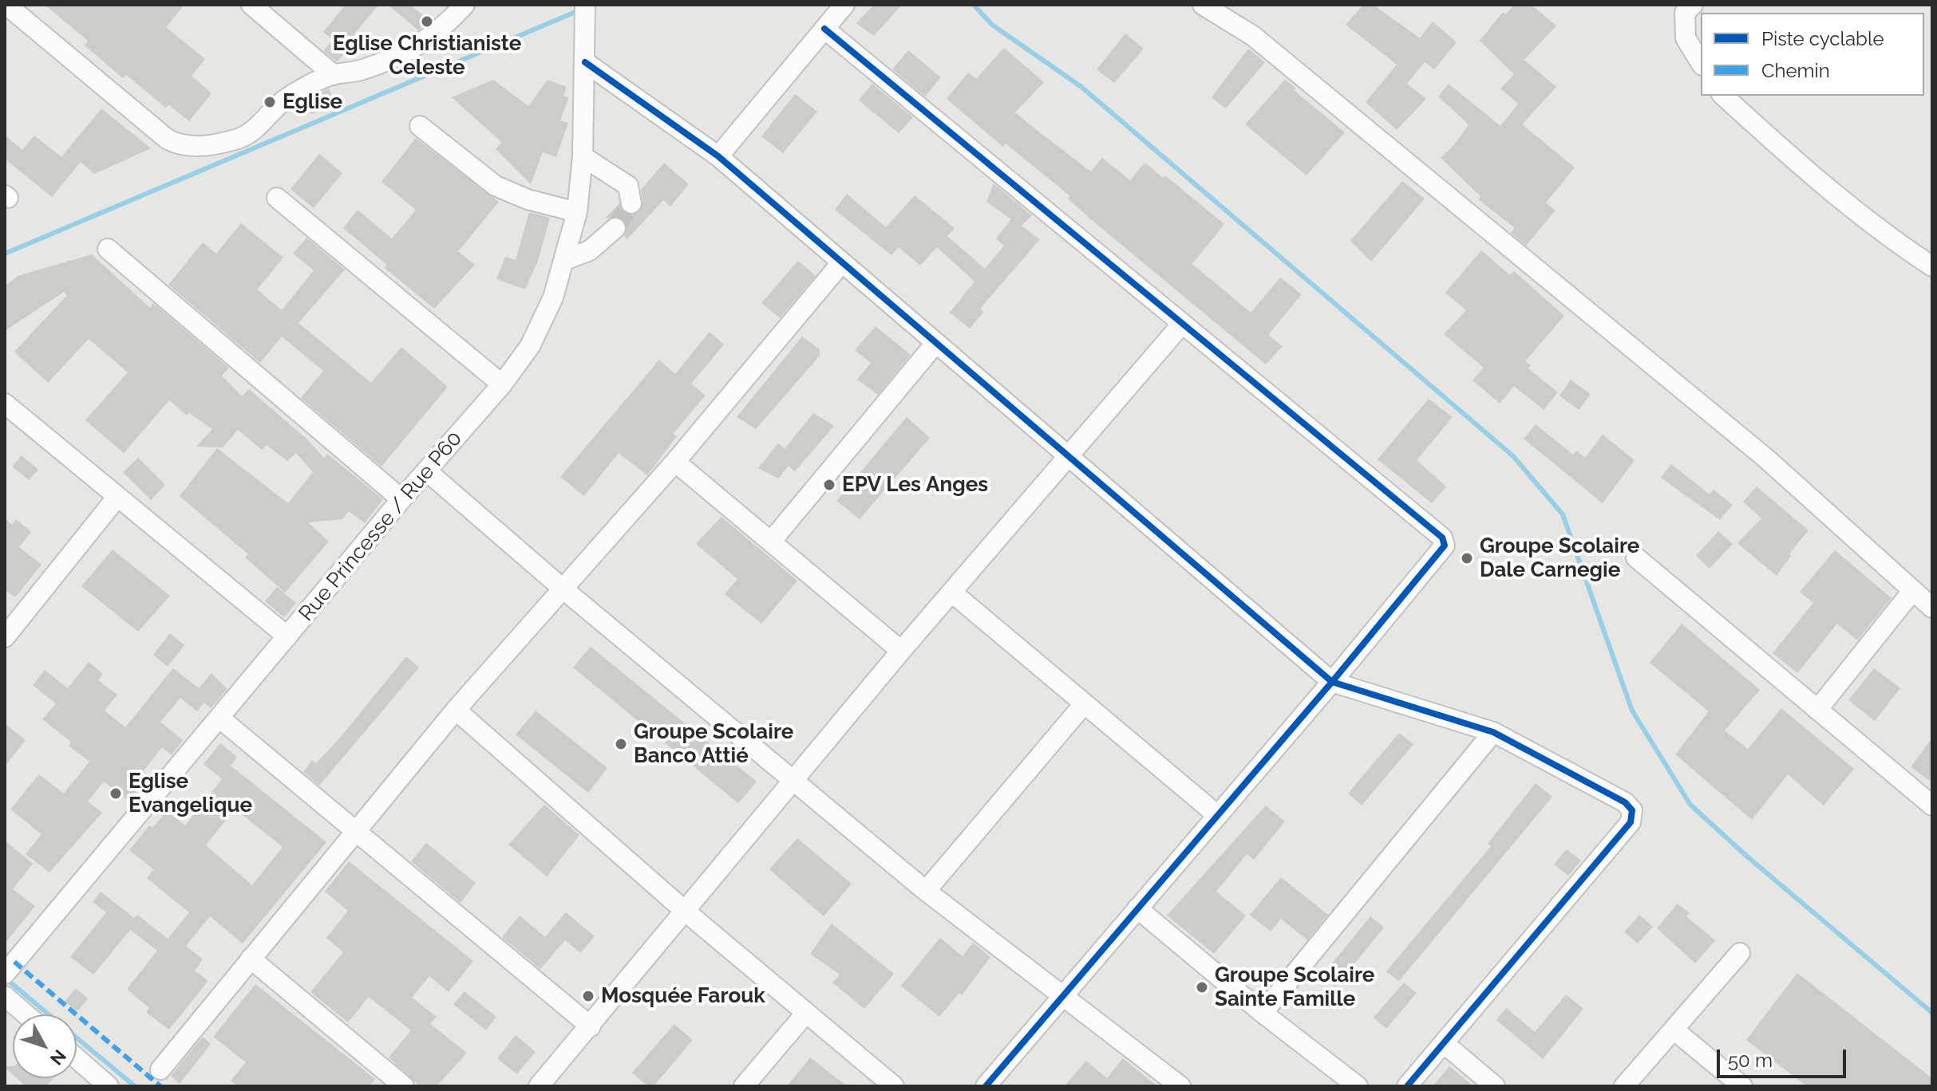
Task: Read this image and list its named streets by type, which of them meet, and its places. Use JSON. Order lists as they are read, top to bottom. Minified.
{"streets":{"street":["Rue Princesse / Rue P60"]},"places":["Eglise Christianiste Celeste","Eglise","EPV Les Anges","Groupe Scolaire Dale Carnegie","Groupe Scolaire Banco Attié","Eglise Evangelique","Groupe Scolaire Sainte Famille","Mosquée Farouk"],"legend":["Piste cyclable","Chemin"],"scale_bar":"50 m","north":"bottom right"}
